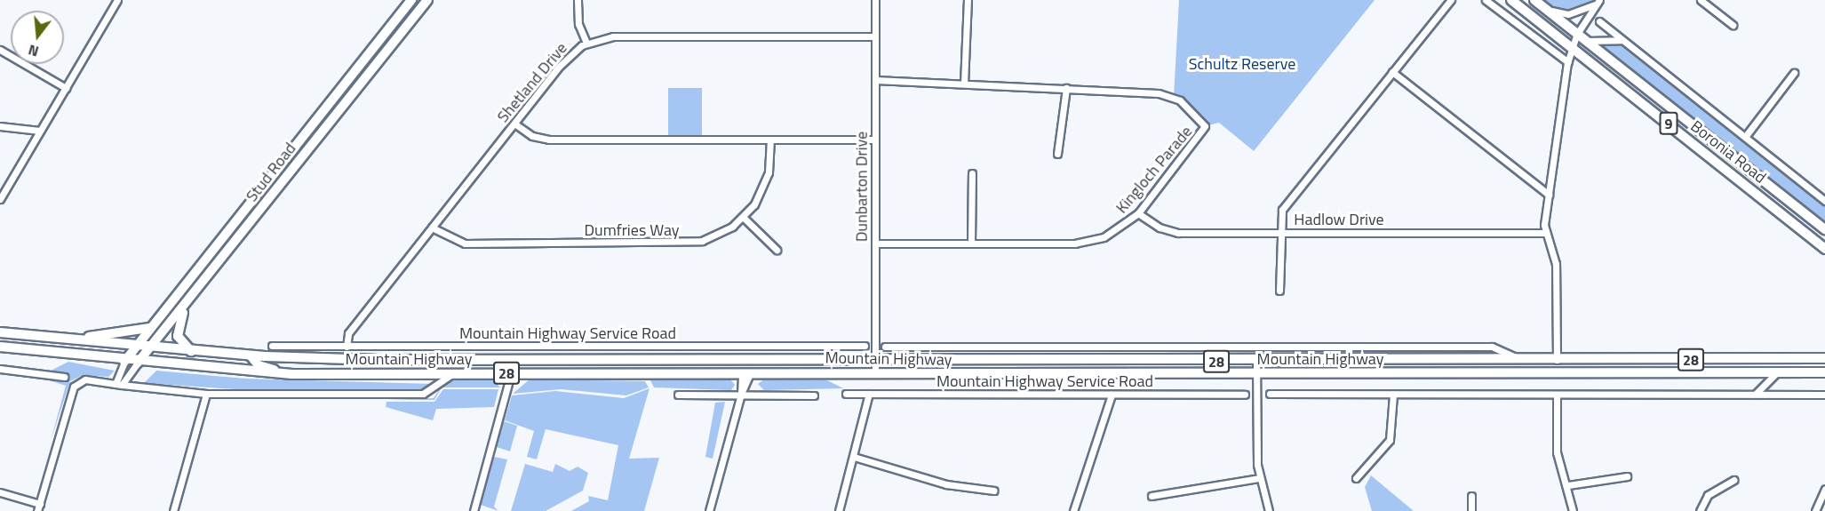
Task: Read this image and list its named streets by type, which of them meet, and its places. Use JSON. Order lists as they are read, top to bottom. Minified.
{"streets":{"main road":["9","Boronia Road","Stud Road","Mountain Highway","28"],"street":["Shetland Drive","Kingloch Parade","Dunbarton Drive","Hadlow Drive","Dumfries Way","Mountain Highway Service Road"]},"crossings":[["Shetland Drive","Dunbarton Drive"],["Shetland Drive","Dumfries Way"],["Shetland Drive","Mountain Highway Service Road"],["Kingloch Parade","Dunbarton Drive"],["Kingloch Parade","Hadlow Drive"],["Stud Road","Mountain Highway"],["Dunbarton Drive","Mountain Highway"]],"parks":["Schultz Reserve"],"north":"bottom"}
